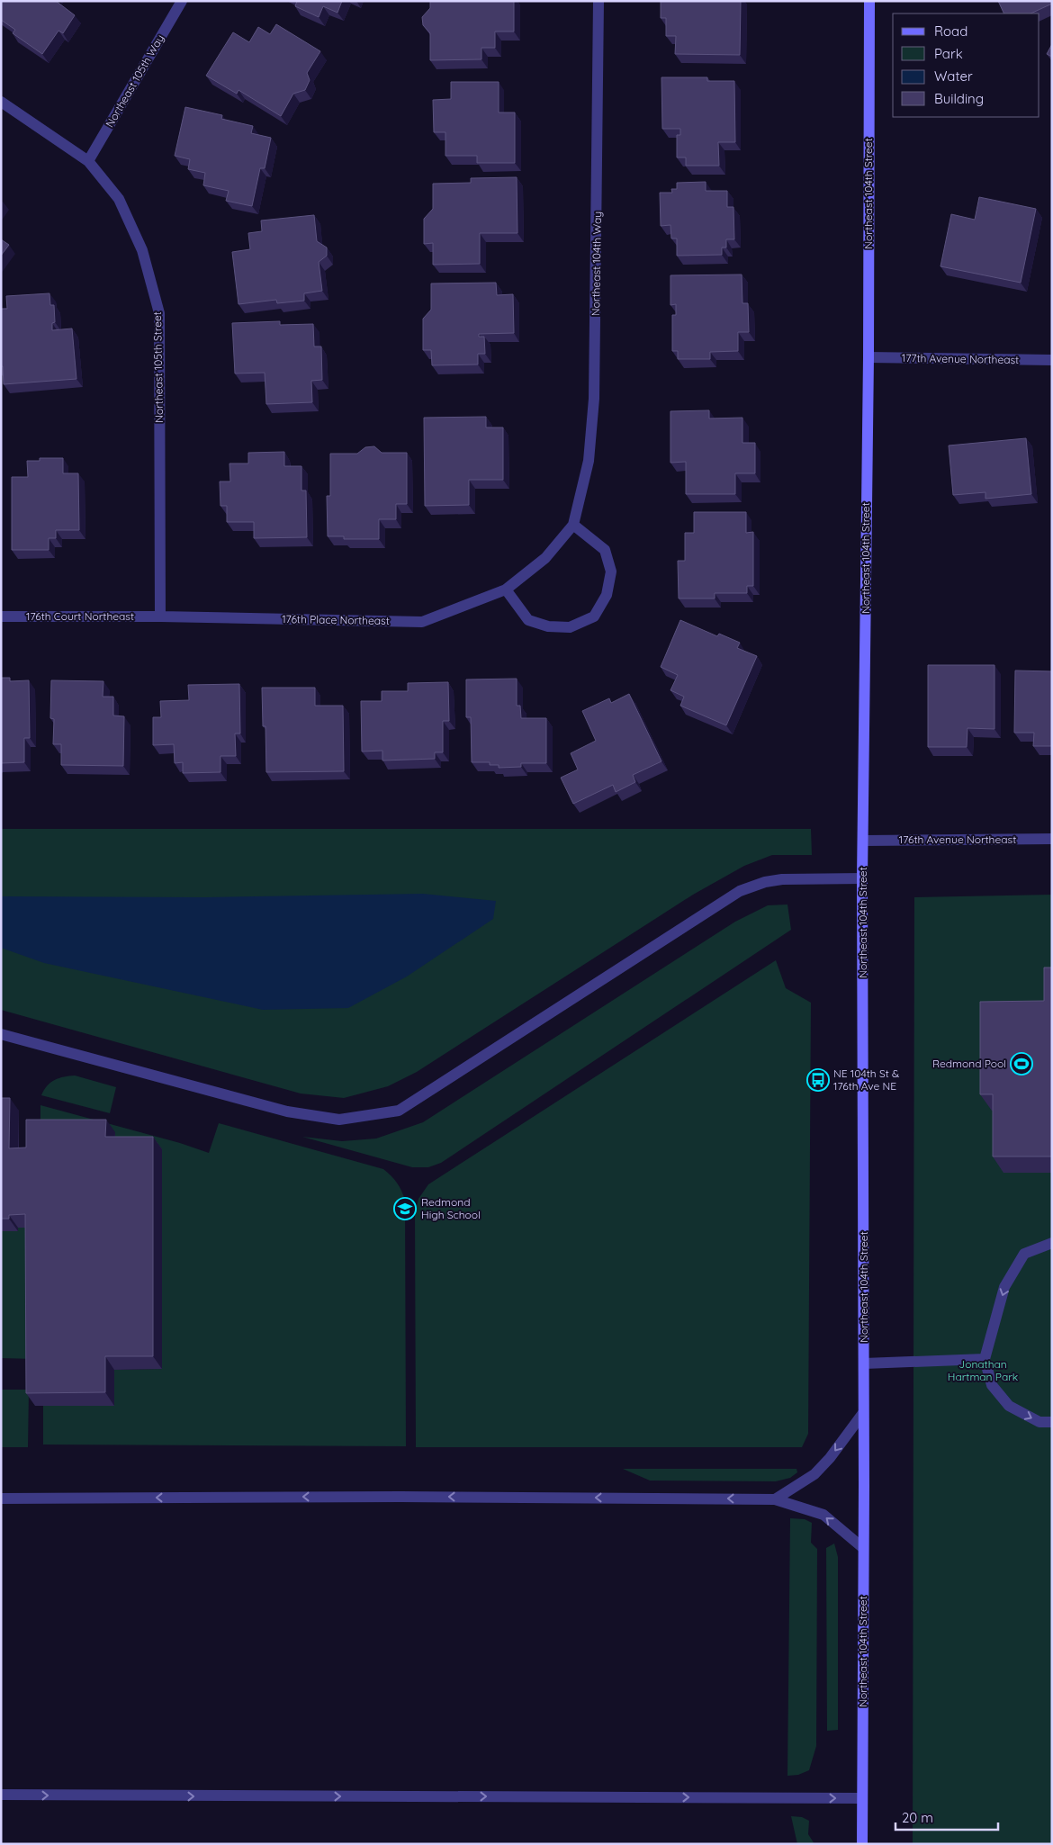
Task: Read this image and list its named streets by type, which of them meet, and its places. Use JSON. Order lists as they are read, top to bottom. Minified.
{"streets":{"street":["Northeast 105th Way","Northeast 104th Street","Northeast 104th Way","177th Avenue Northeast","Northeast 105th Street","176th Court Northeast","176th Place Northeast","176th Avenue Northeast"]},"crossings":[["Northeast 105th Way","Northeast 105th Street"],["Northeast 104th Street","177th Avenue Northeast"],["Northeast 104th Street","176th Avenue Northeast"],["Northeast 104th Way","176th Place Northeast"],["Northeast 105th Street","176th Court Northeast"],["Northeast 105th Street","176th Place Northeast"],["176th Court Northeast","176th Place Northeast"]],"parks":["Jonathan Hartman Park"],"places":{"sports":["Redmond Pool"],"bus stop":["NE 104th St & 176th Ave NE"],"school or university":["Redmond High School"]},"legend":["Road","Park","Water","Building"],"scale_bar":"20 m"}
